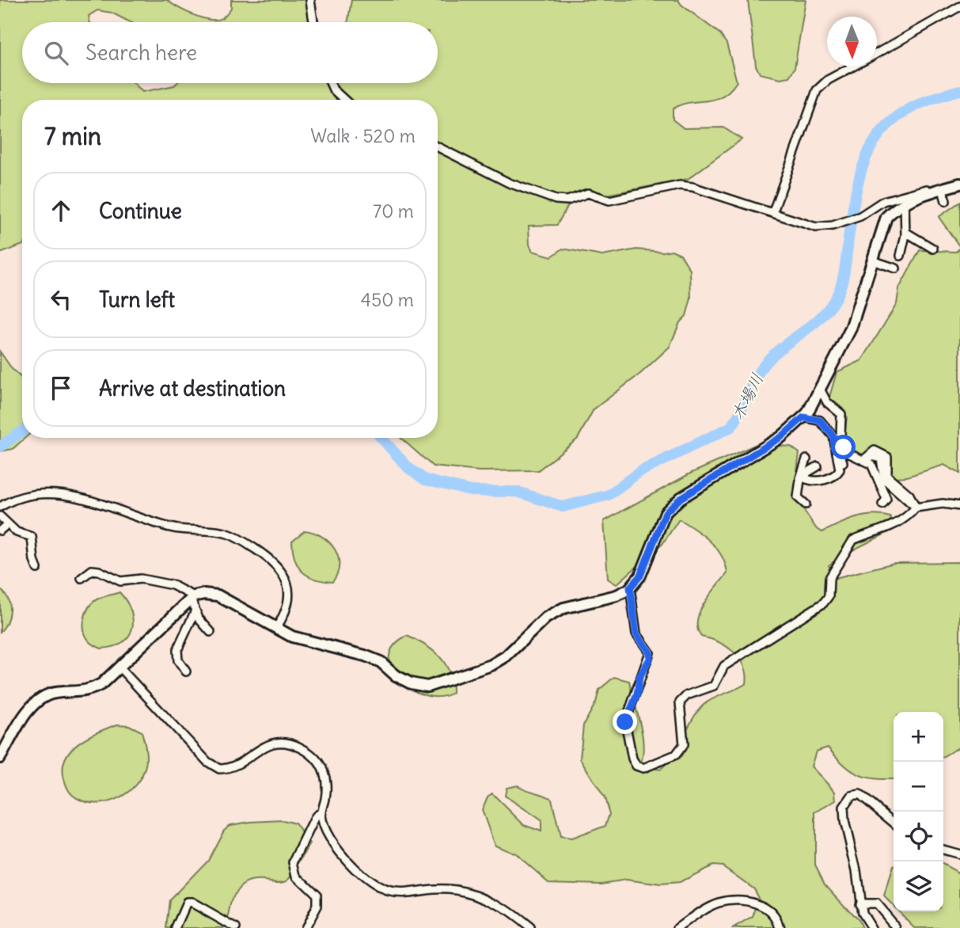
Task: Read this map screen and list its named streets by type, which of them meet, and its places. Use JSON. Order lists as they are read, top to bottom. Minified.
{"water":["木場川"],"north":"bottom","page":{"search":"Search here","heading":["7 min","Walk · 520 m"],"list":[["Continue","70 m"],["Turn left","450 m"],"Arrive at destination"],"map_buttons":["+","−"]}}
